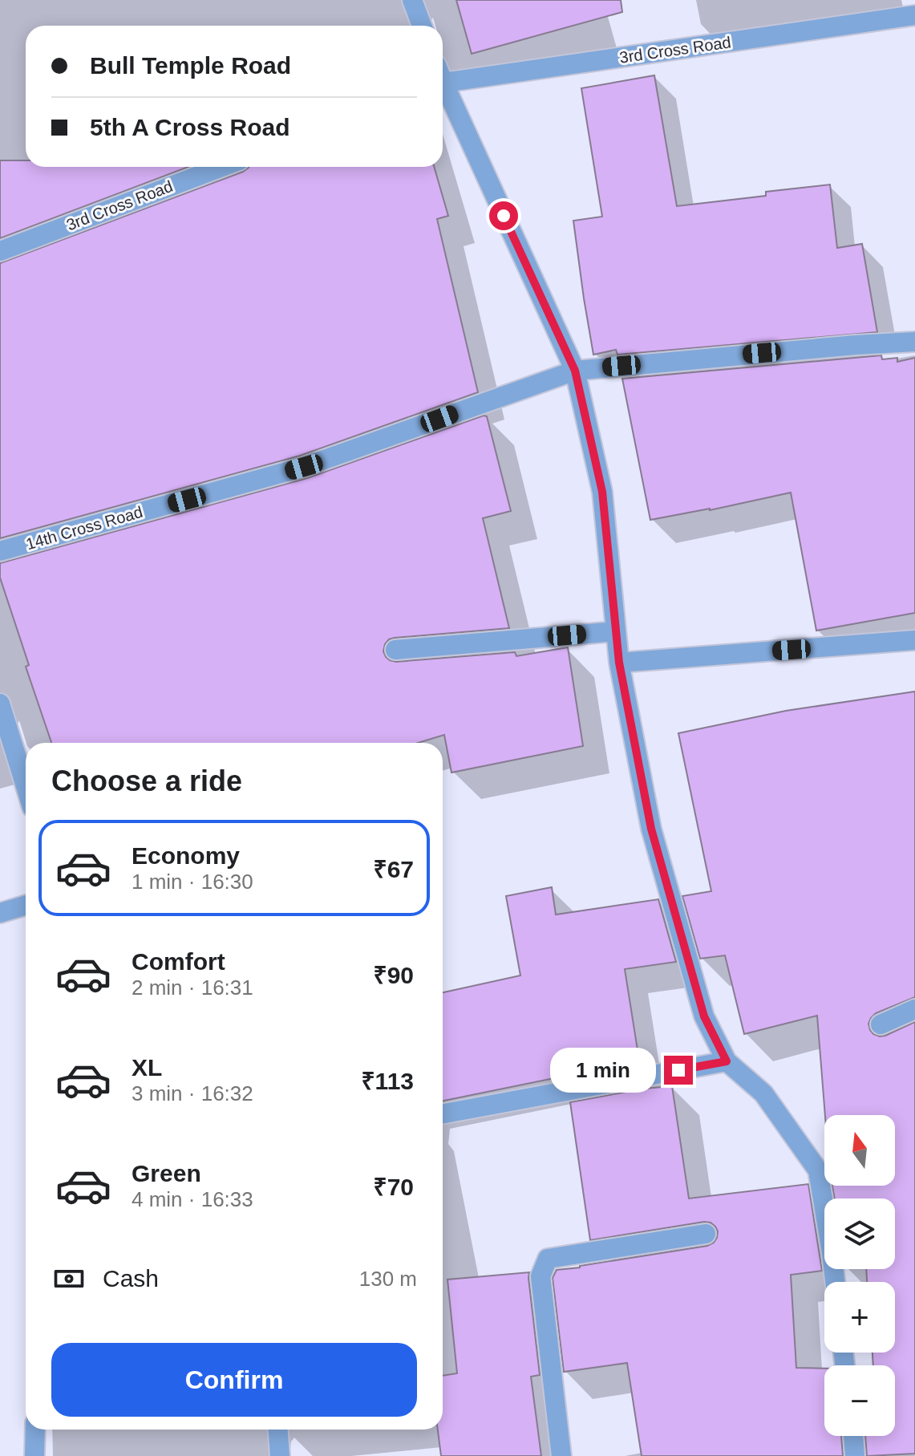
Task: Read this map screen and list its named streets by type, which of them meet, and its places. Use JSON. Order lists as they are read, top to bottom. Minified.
{"streets":{"street":["3rd Cross Road","14th Cross Road"]},"north":"top","page":{"banner":["Bull Temple Road","5th A Cross Road"],"heading":"Choose a ride","list":[{"name":"Economy","note":"1 min · 16:30","value":"₹67"},{"name":"Comfort","note":"2 min · 16:31","value":"₹90"},{"name":"XL","note":"3 min · 16:32","value":"₹113"},{"name":"Green","note":"4 min · 16:33","value":"₹70"}],"bubble":"1 min","map_buttons":["+","−"],"pay":["Cash","130 m"],"buttons":"Confirm"}}
